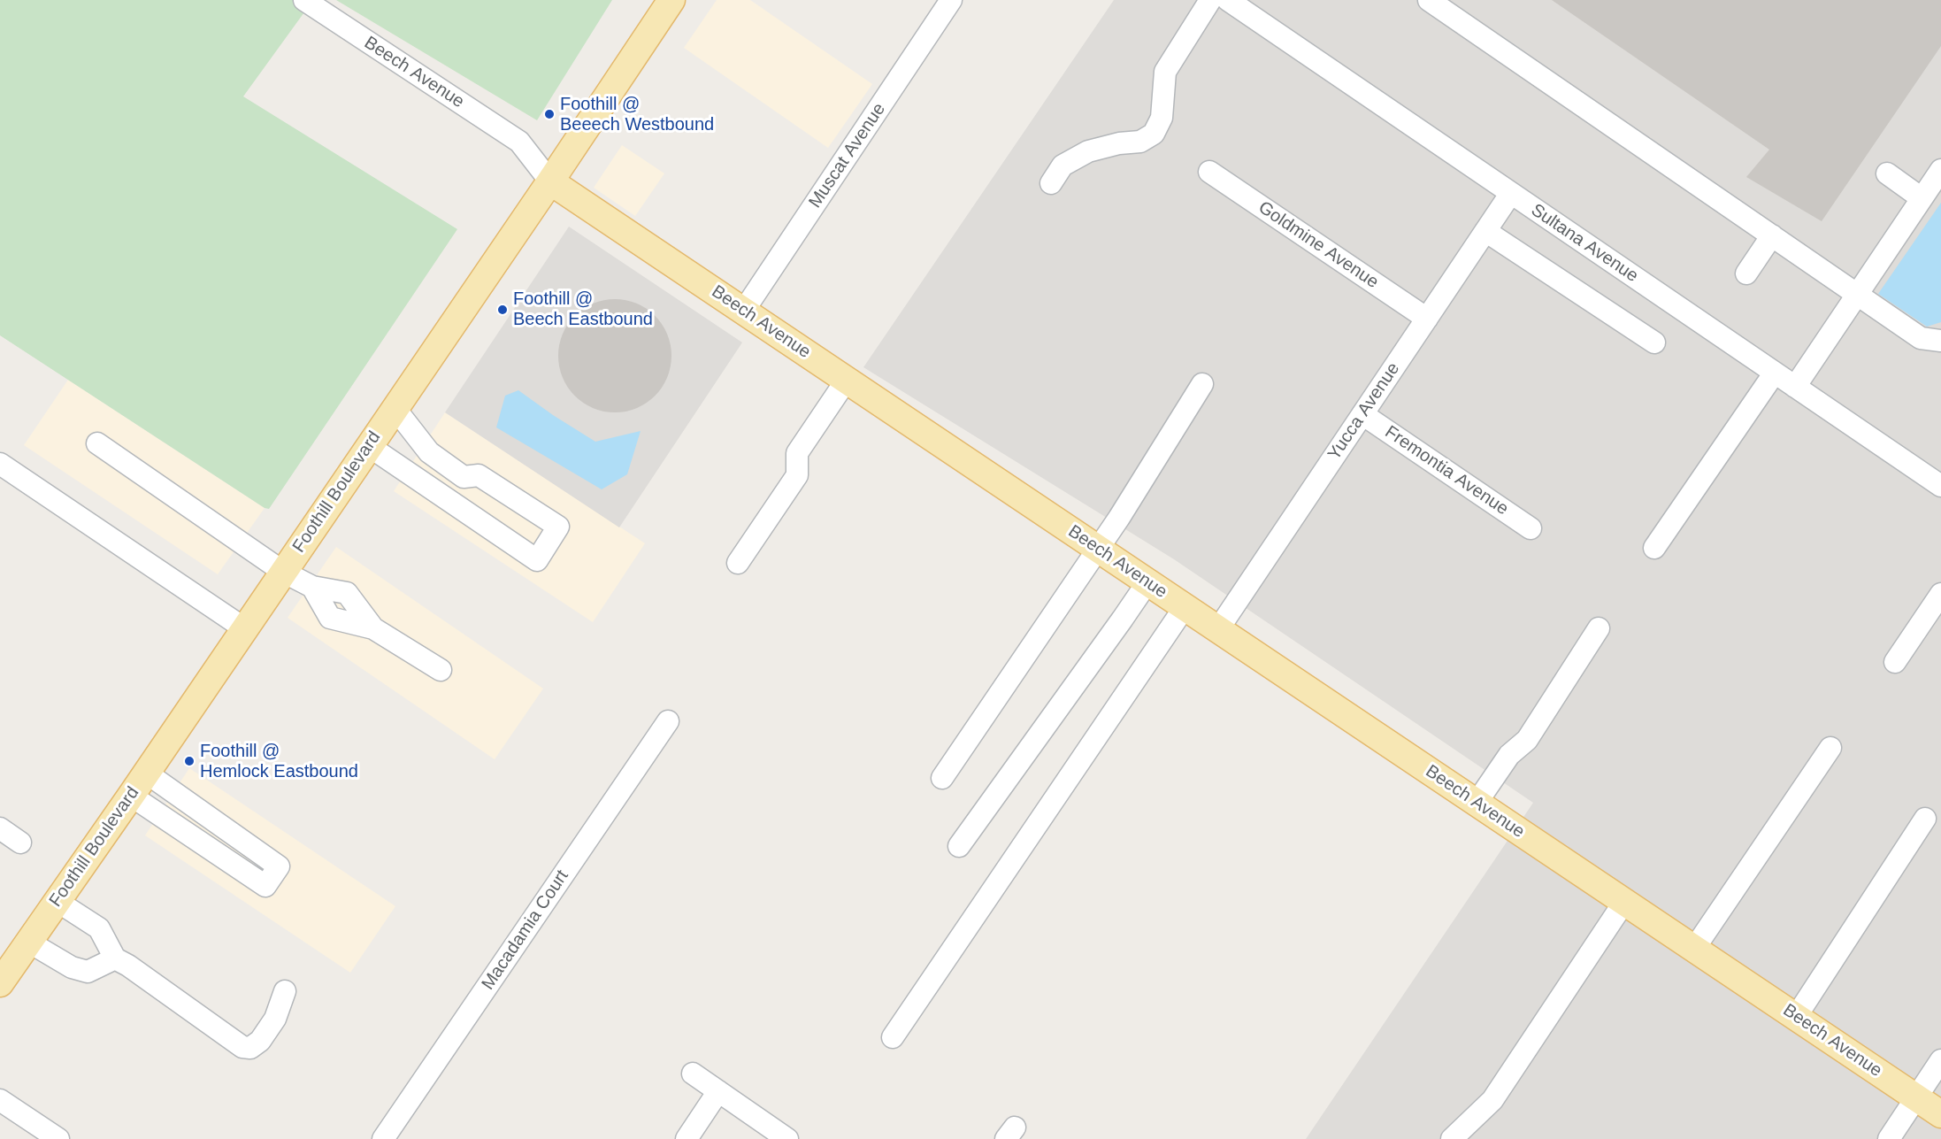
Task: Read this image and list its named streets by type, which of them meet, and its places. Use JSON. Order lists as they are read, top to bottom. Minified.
{"streets":{"main road":["Beech Avenue","Foothill Boulevard"],"street":["Muscat Avenue","Sultana Avenue","Goldmine Avenue","Yucca Avenue","Fremontia Avenue","Macadamia Court"]},"crossings":[["Beech Avenue","Muscat Avenue"],["Beech Avenue","Yucca Avenue"],["Beech Avenue","Foothill Boulevard"],["Sultana Avenue","Yucca Avenue"],["Goldmine Avenue","Yucca Avenue"],["Yucca Avenue","Fremontia Avenue"]],"places":["Foothill @ Beeech Westbound","Foothill @ Beech Eastbound","Foothill @ Hemlock Eastbound"]}
